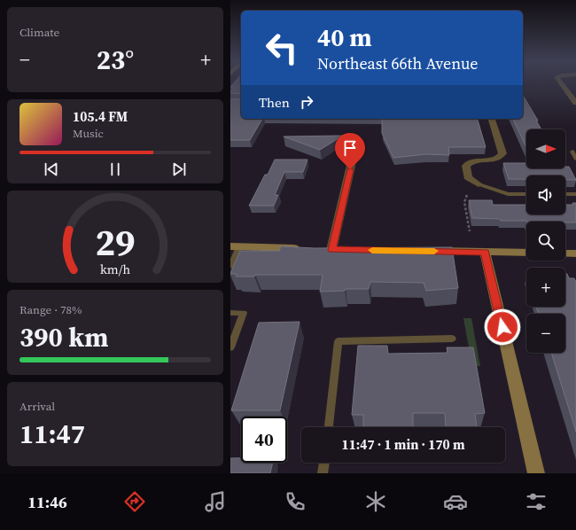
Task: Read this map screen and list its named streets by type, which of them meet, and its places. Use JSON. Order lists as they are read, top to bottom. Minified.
{"north":"right","page":{"tile":["Climate",["Range · 78%","390 km"],["Arrival","11:47"]],"turn":["40 m","Northeast 66th Avenue"],"heat":["−","23°","+"],"then":"Then","song":["105.4 FM","Music"],"map_buttons":["+","−"],"limit":"40","trip":"11:47 · 1 min · 170 m","tabs":"11:46","gauge":["29","km/h"]}}
